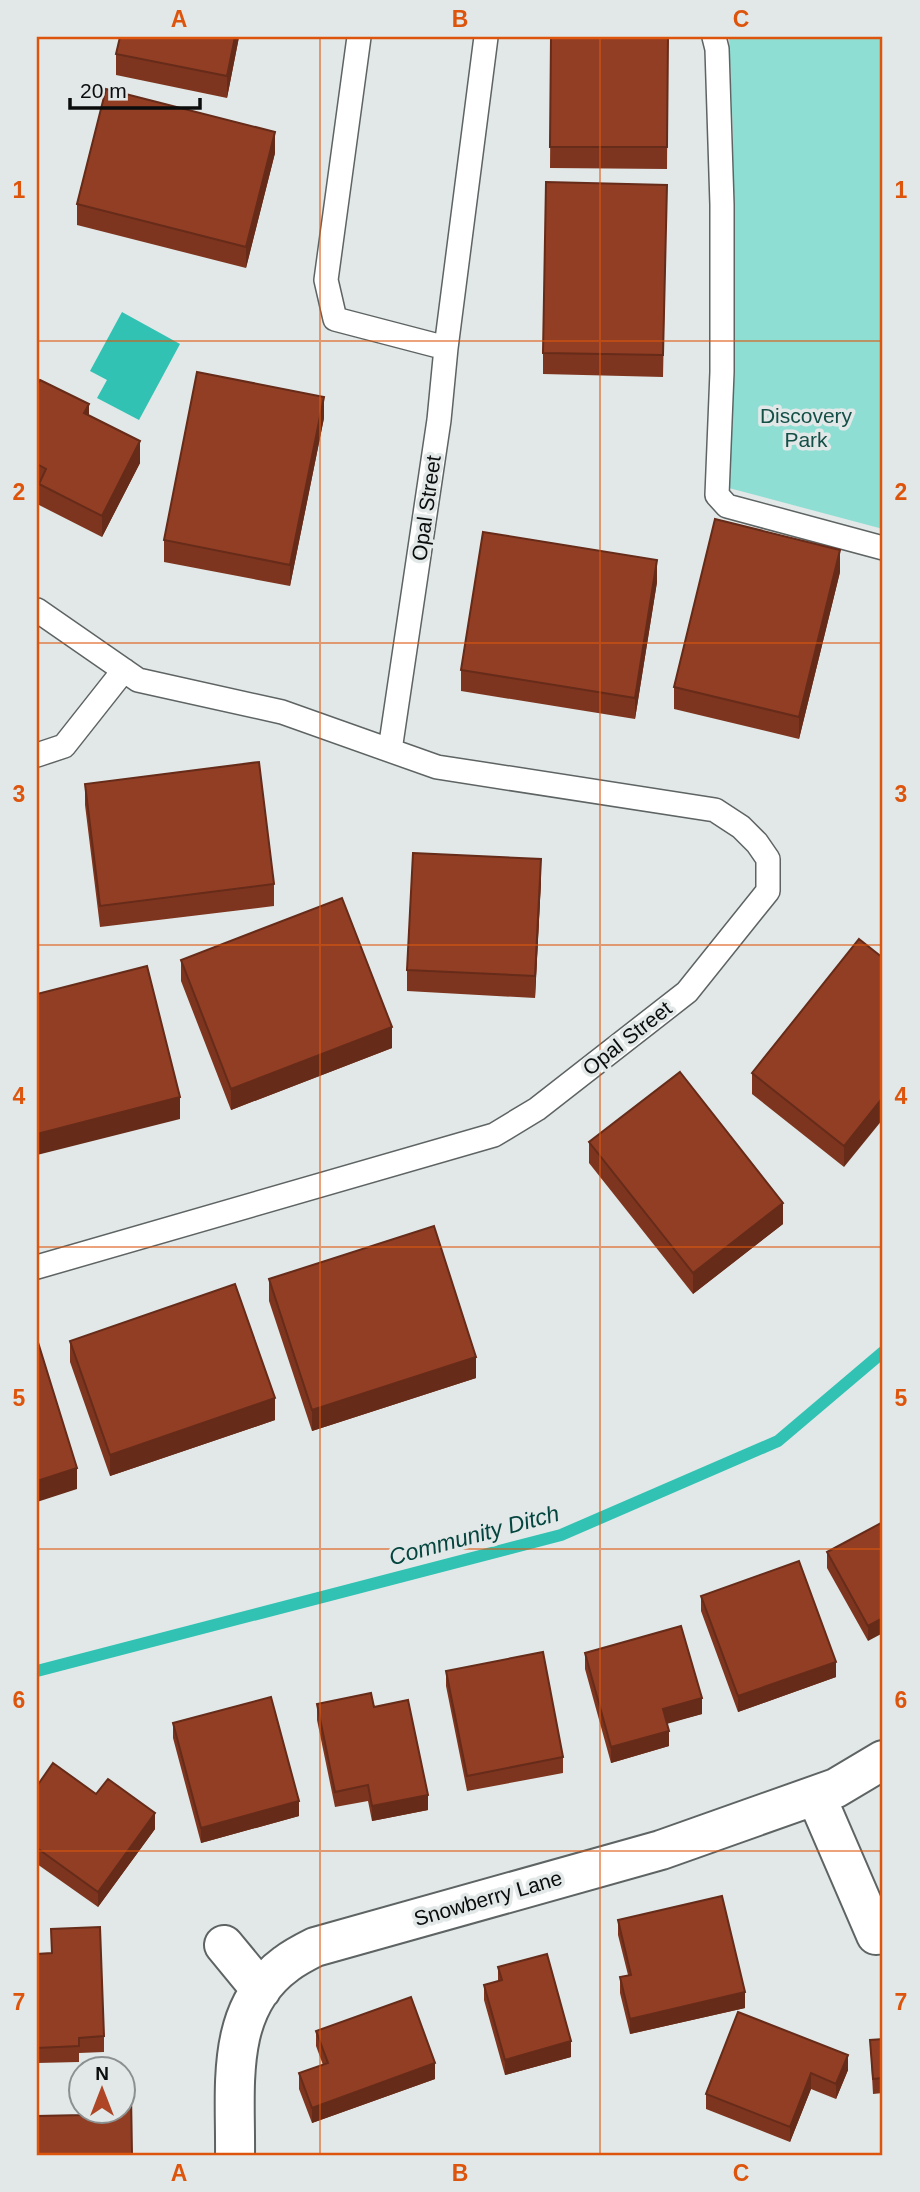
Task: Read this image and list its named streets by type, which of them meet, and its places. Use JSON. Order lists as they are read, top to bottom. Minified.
{"streets":{"street":["Snowberry Lane"],"lane":["Opal Street"]},"water":["Community Ditch"],"parks":["Discovery Park"],"scale_bar":"20 m","north":"top","grid":{"columns":["A","B","C"],"rows":["1","2","3","4","5","6","7"]}}
